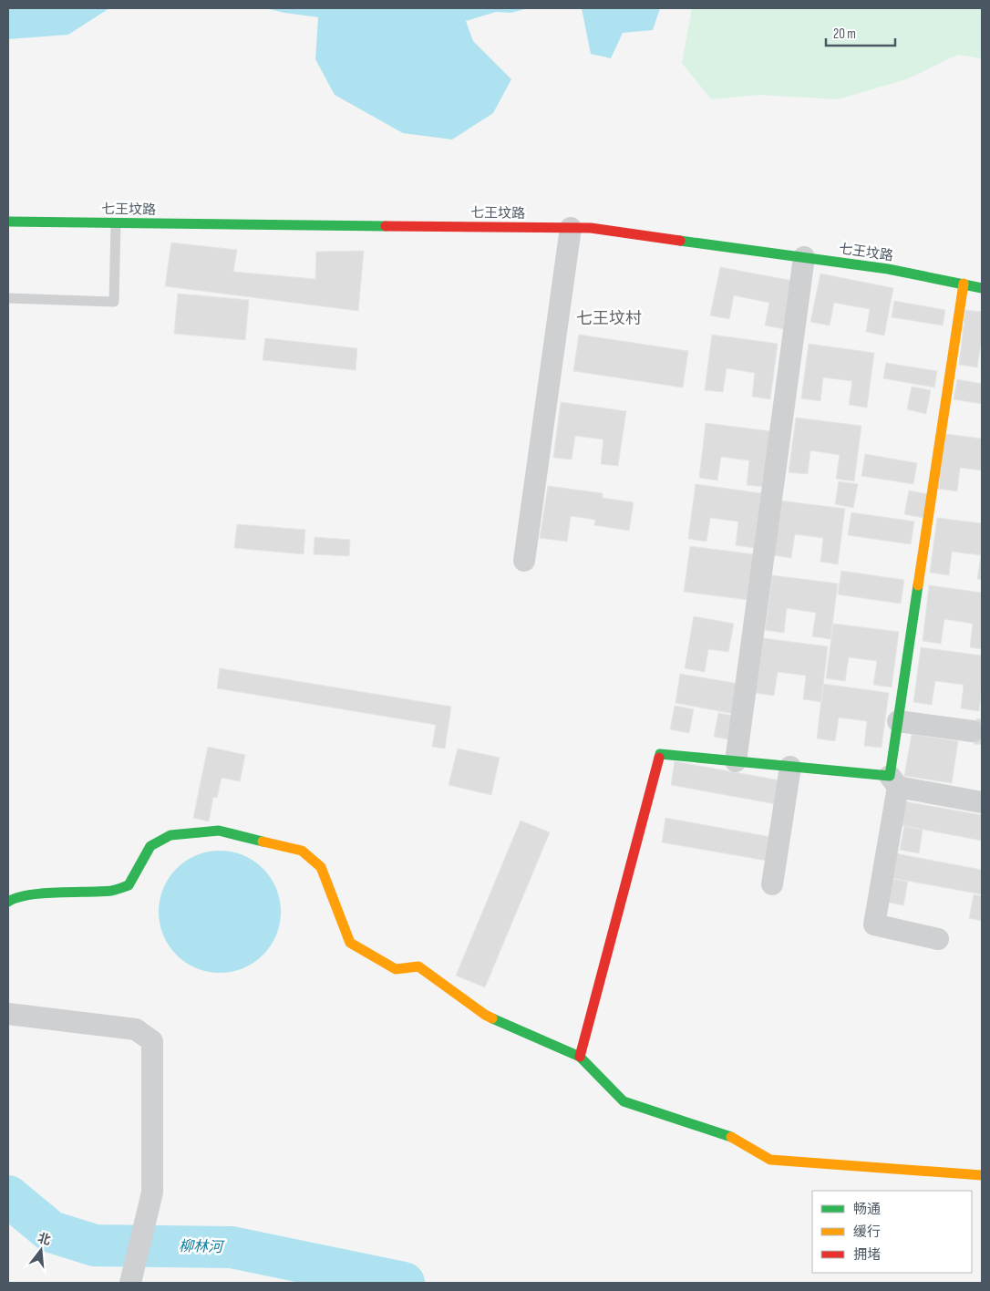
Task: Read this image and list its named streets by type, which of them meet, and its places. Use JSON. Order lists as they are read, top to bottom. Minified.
{"streets":{"street":["七王坟路"]},"districts":["七王坟村"],"water":["柳林河"],"legend":["畅通","缓行","拥堵"],"scale_bar":"20 m","north":"top"}
